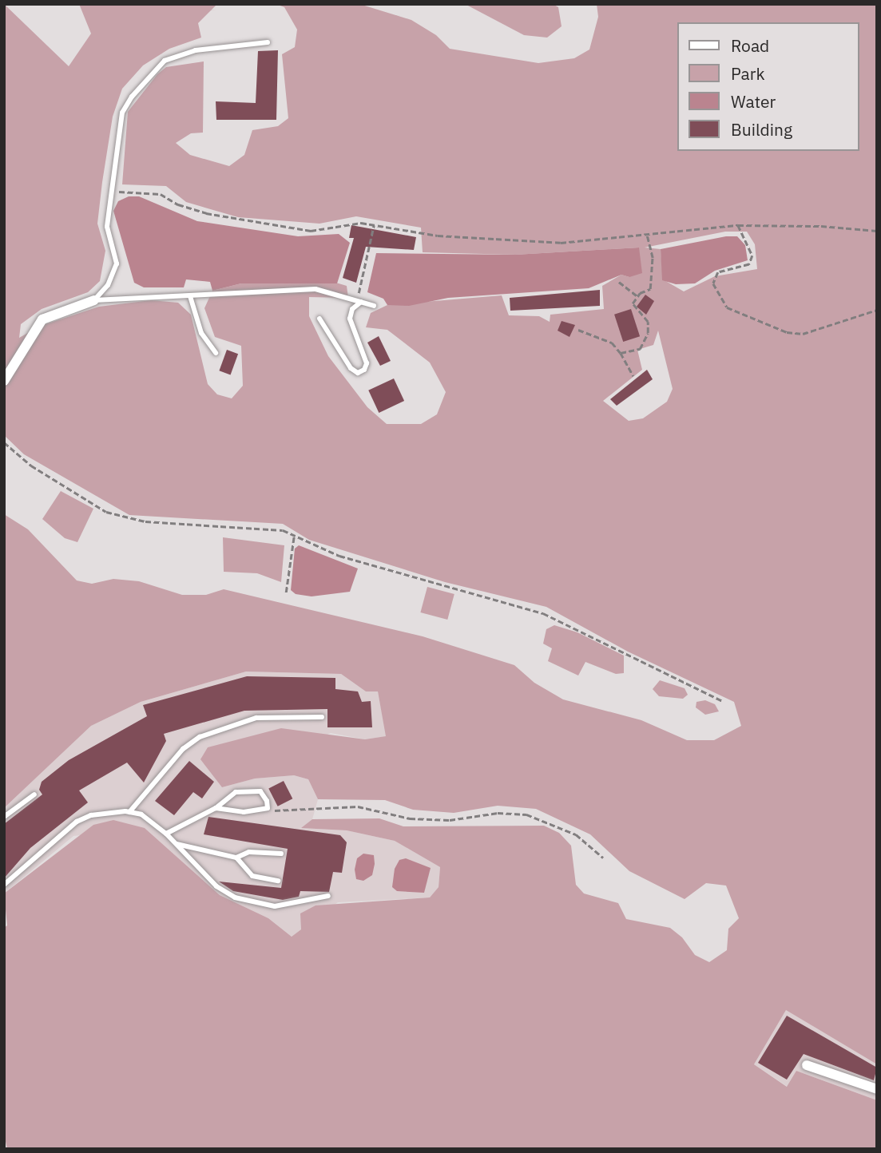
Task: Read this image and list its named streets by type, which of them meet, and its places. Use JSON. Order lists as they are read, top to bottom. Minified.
{"legend":["Road","Park","Water","Building"]}
